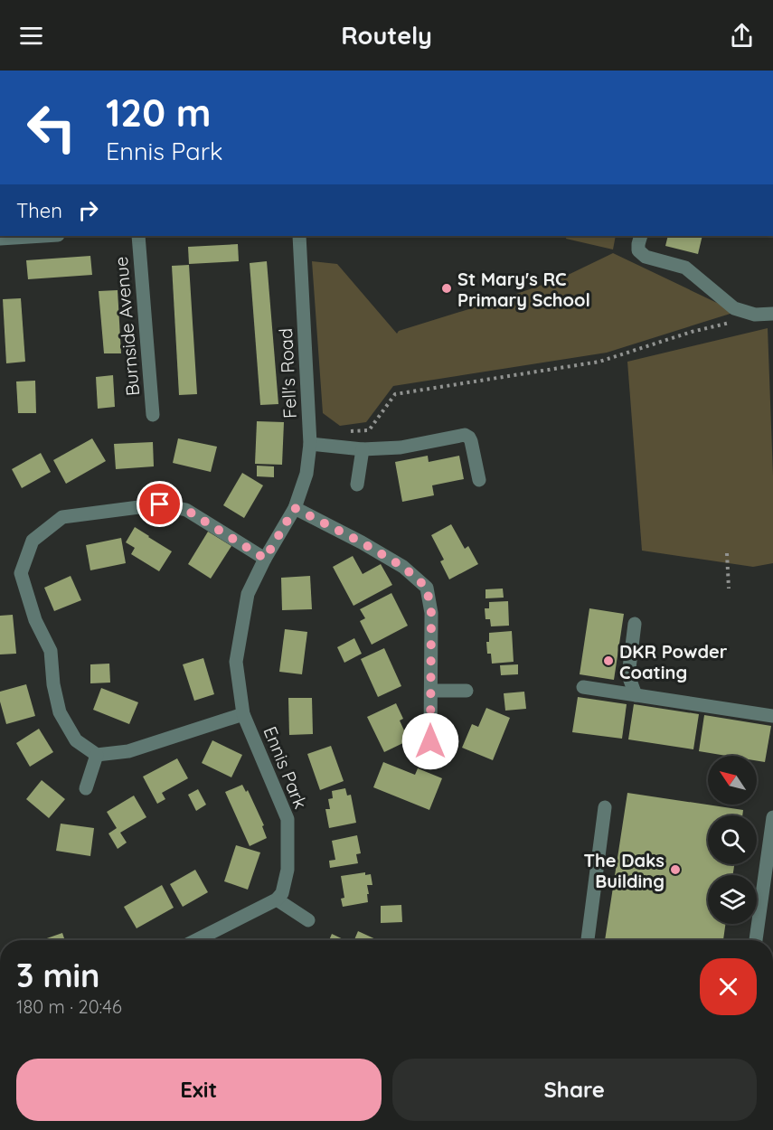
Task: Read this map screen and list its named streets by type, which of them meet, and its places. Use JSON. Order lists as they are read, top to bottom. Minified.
{"streets":{"street":["Burnside Avenue","Fell's Road","Ennis Park"]},"crossings":[["Fell's Road","Ennis Park"]],"places":["St Mary's RC Primary School","DKR Powder Coating","The Daks Building"],"north":"top left","page":{"header":"Routely","turn":["120 m","Ennis Park"],"then":"Then","heading":["3 min","180 m · 20:46"],"buttons":["Exit","Share"]}}
